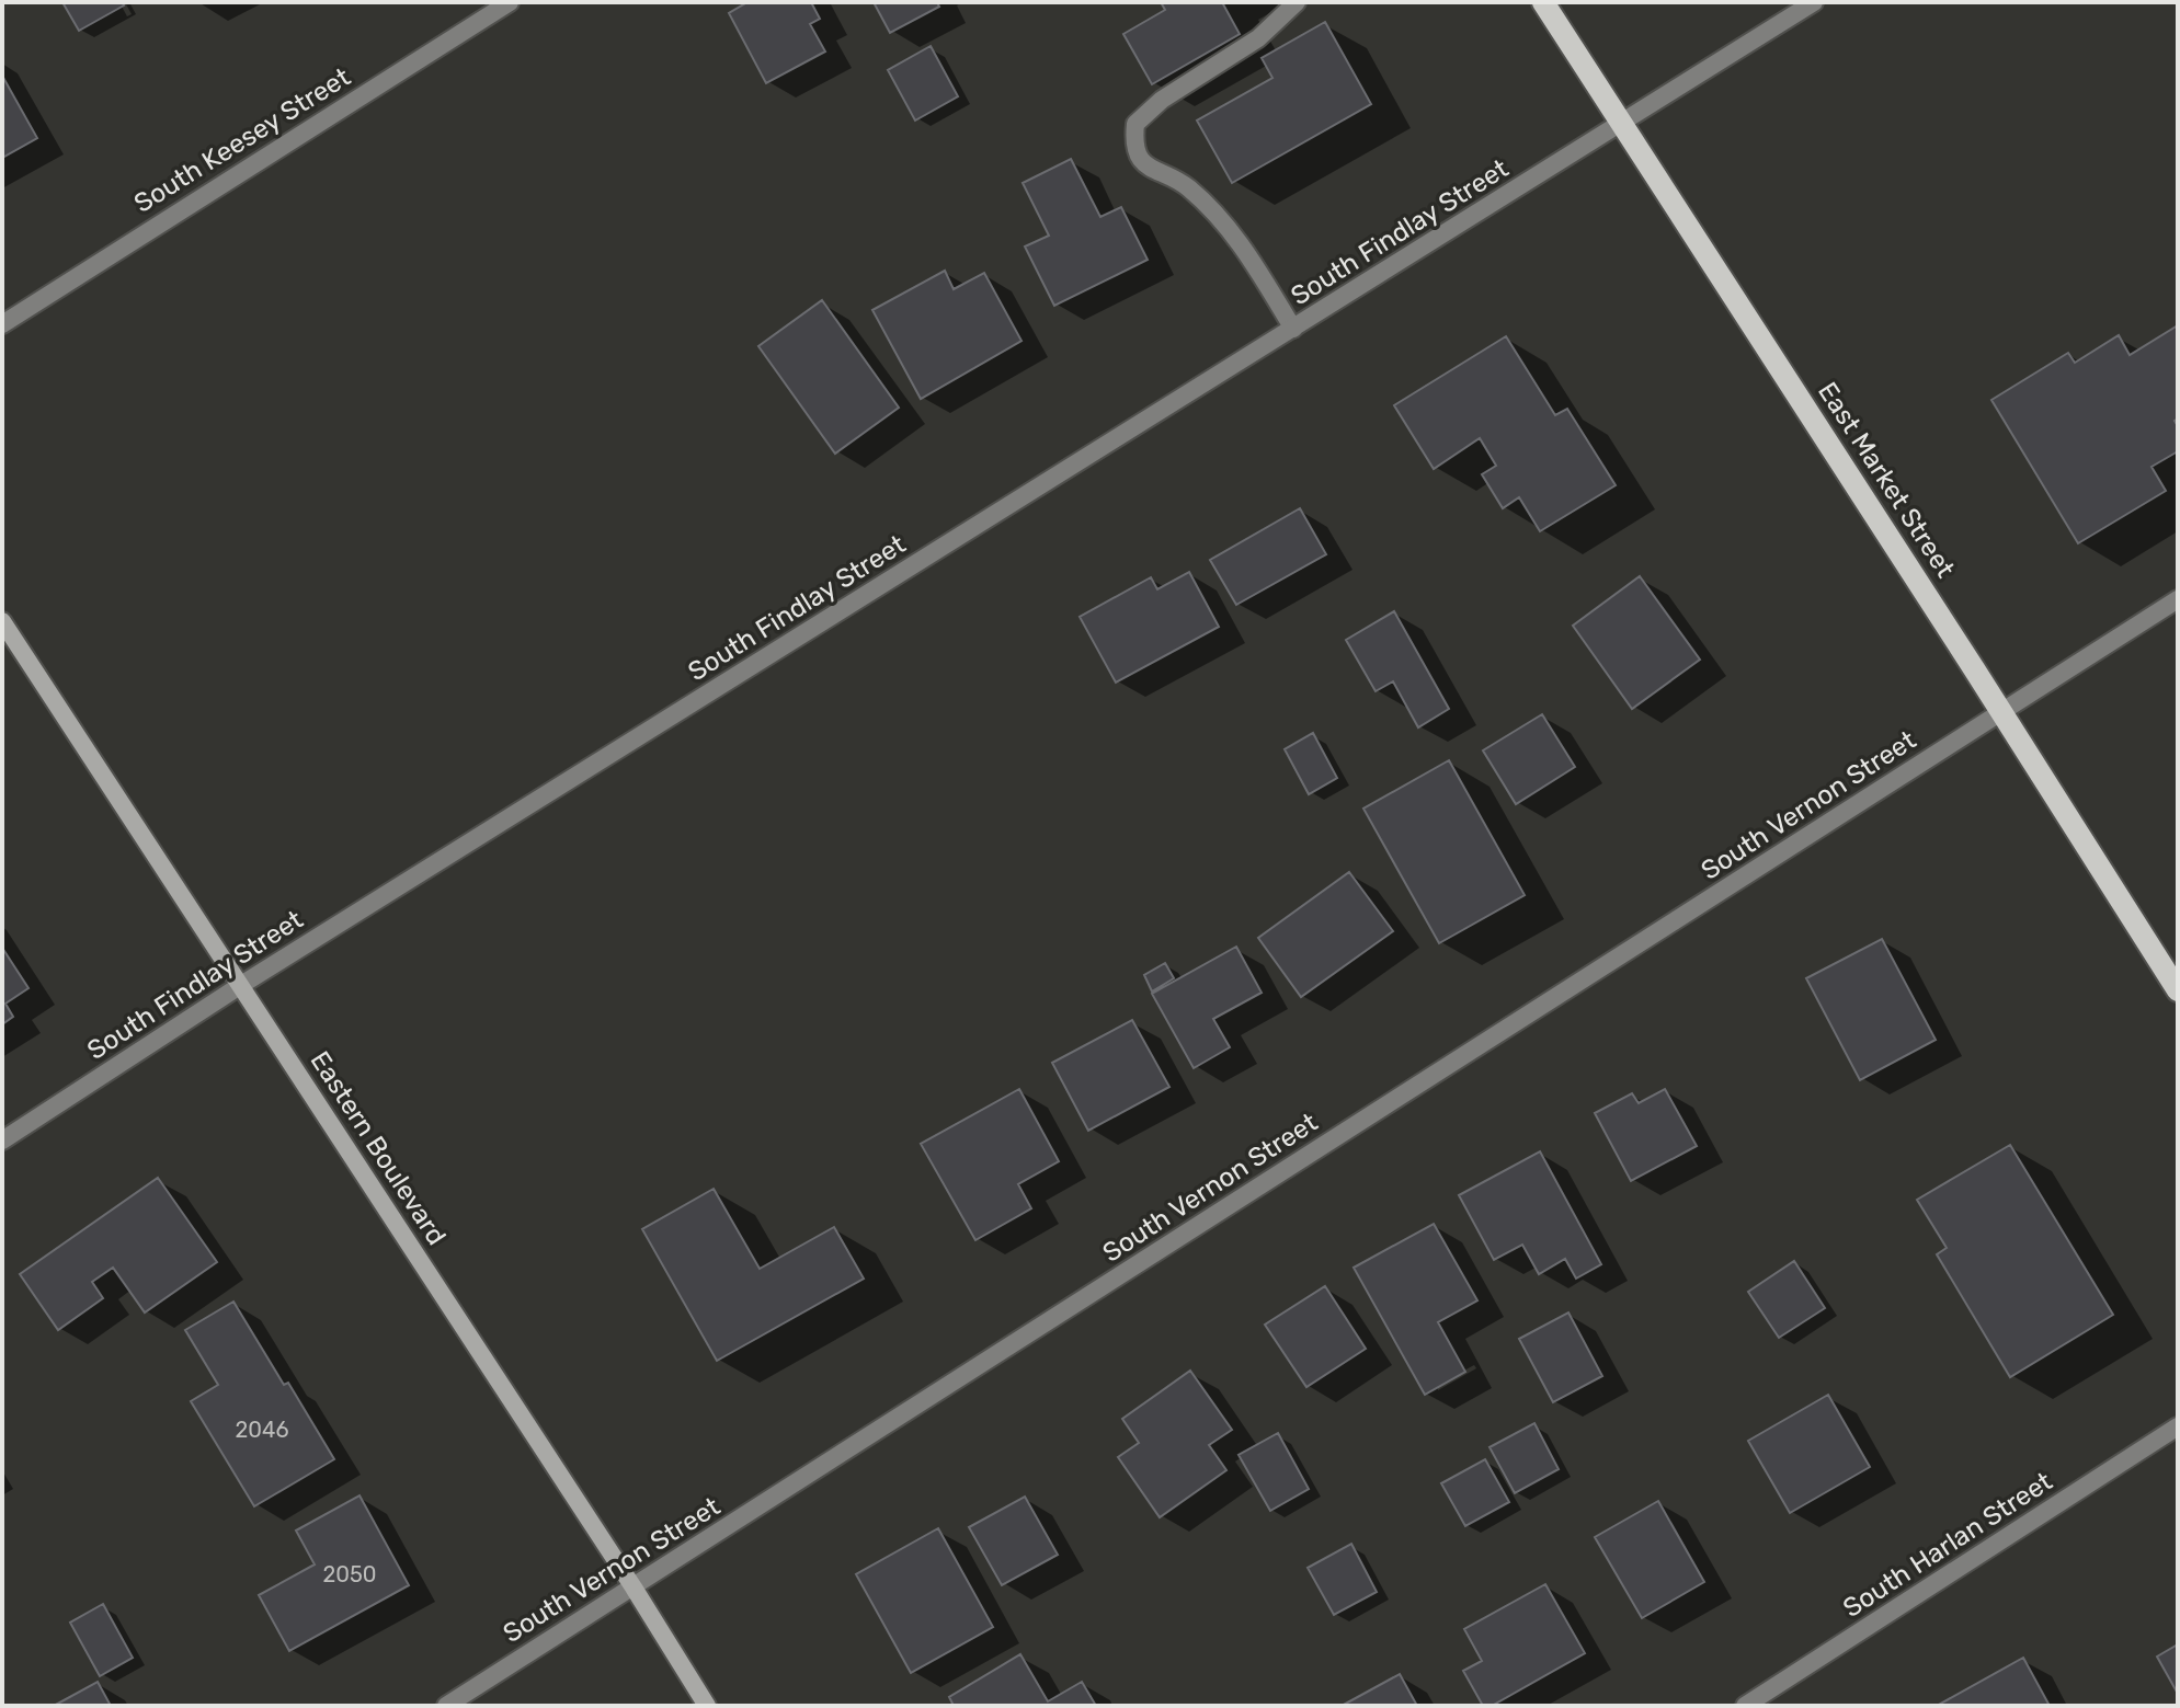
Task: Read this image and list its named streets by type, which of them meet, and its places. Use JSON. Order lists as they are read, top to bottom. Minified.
{"streets":{"main road":["East Market Street"],"street":["South Keesey Street","South Findlay Street","South Vernon Street","Eastern Boulevard","South Harlan Street"]},"crossings":[["South Findlay Street","East Market Street"],["South Findlay Street","Eastern Boulevard"],["East Market Street","South Vernon Street"],["South Vernon Street","Eastern Boulevard"]],"house_numbers":["2046","2050"]}
